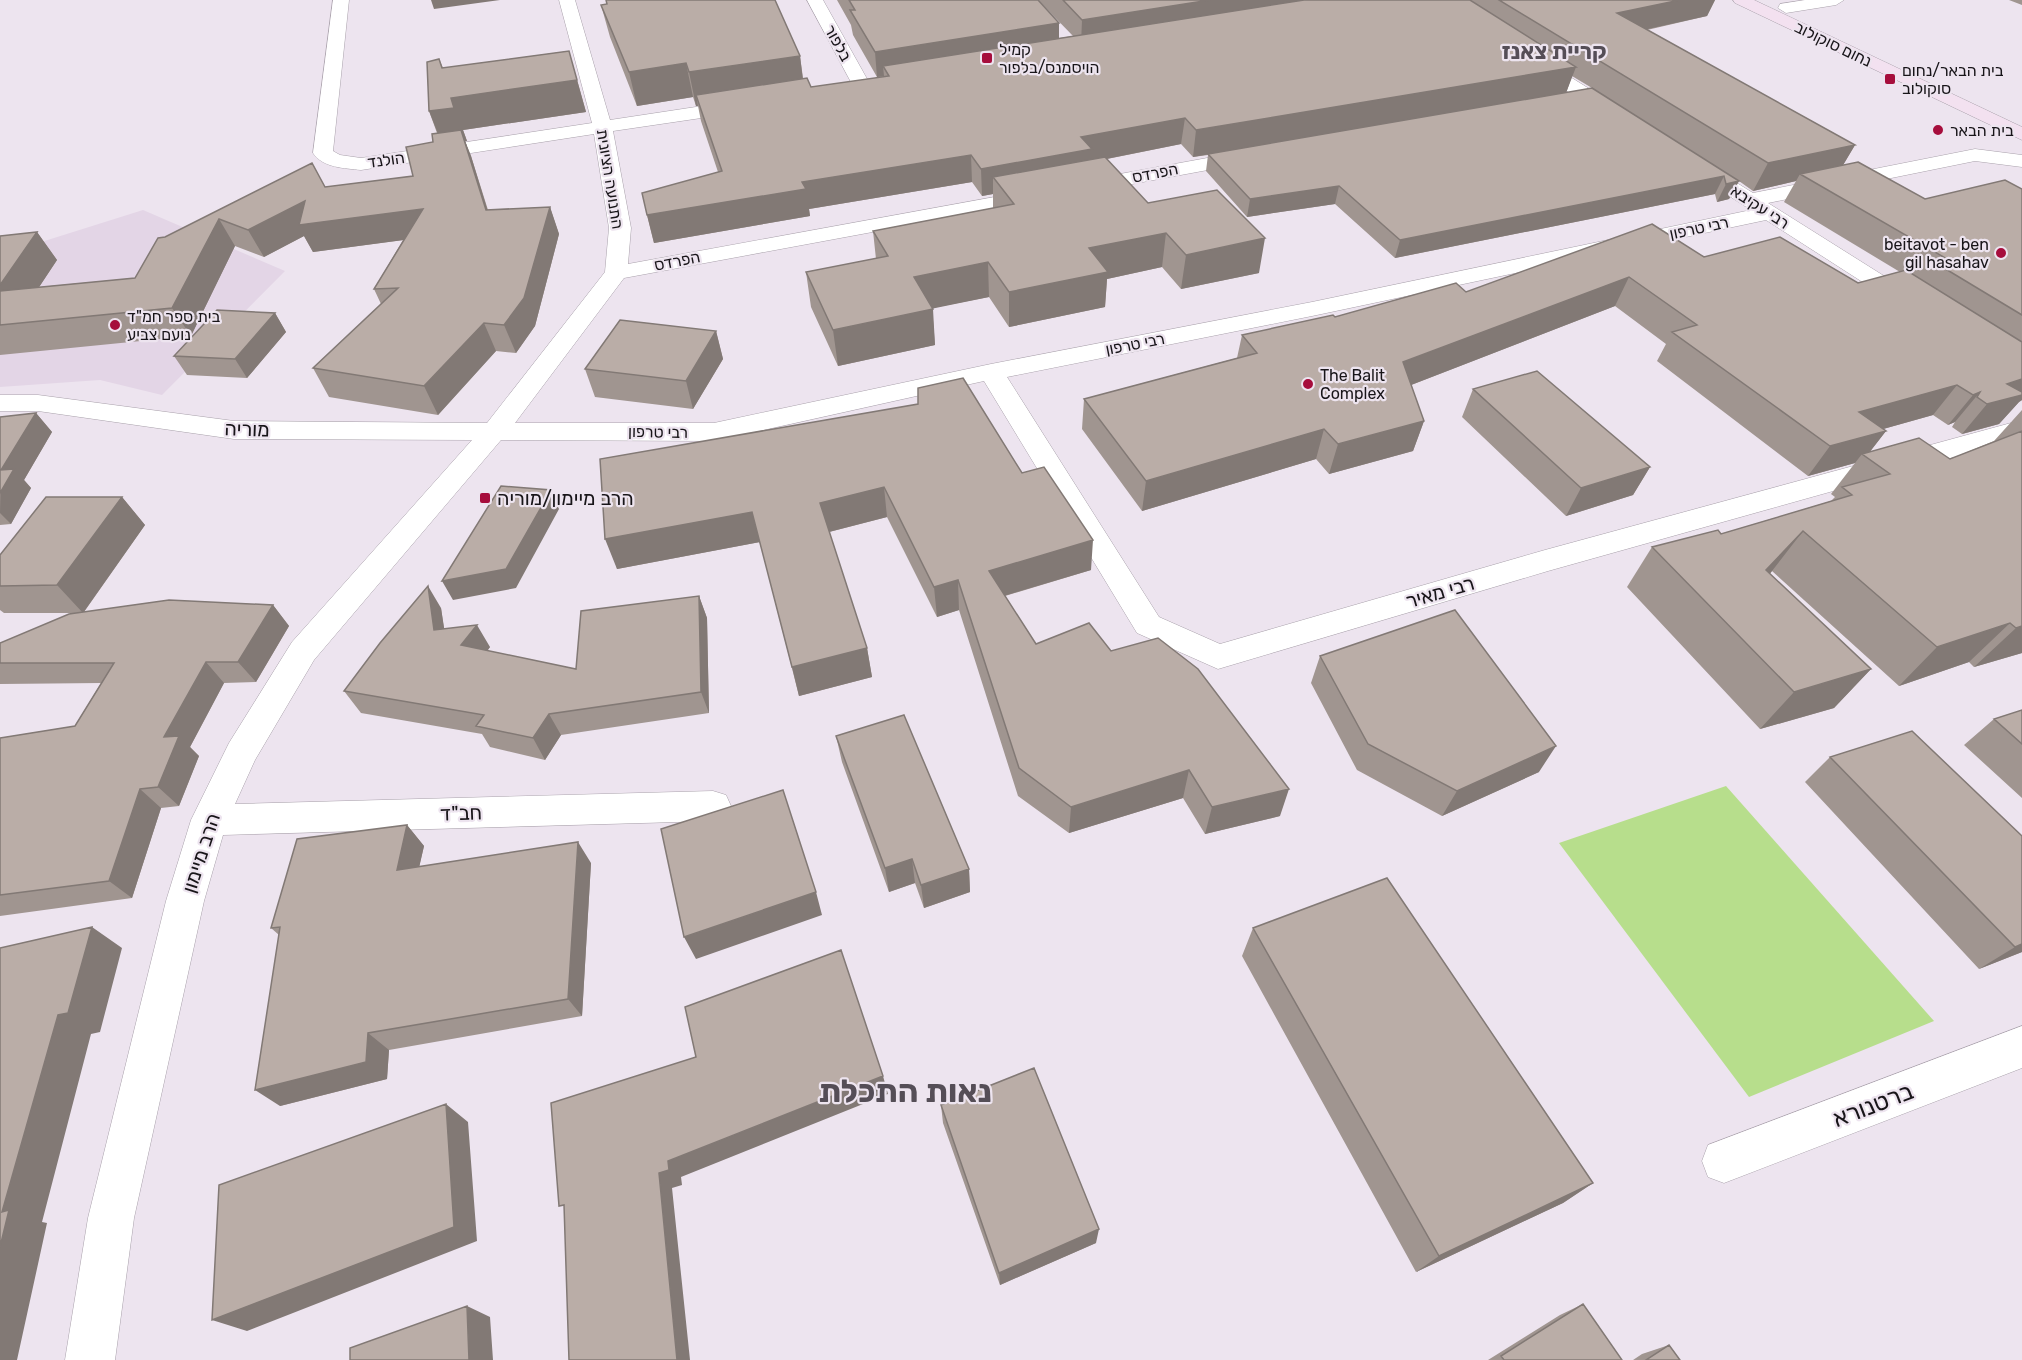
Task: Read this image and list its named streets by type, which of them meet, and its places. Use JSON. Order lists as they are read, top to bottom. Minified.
{"streets":{"main road":["נחום סוקולוב"],"street":["בלפור","הולנד","הפרדס","התנועה הציונית","רבי עקיבא","רבי טרפון","מוריה","רבי מאיר","חב\"ד","הרב מיימון","ברטנורא"]},"crossings":[["הולנד","התנועה הציונית"],["הפרדס","התנועה הציונית"],["רבי עקיבא","רבי טרפון"],["רבי טרפון","מוריה"],["רבי טרפון","רבי מאיר"],["רבי טרפון","הרב מיימון"],["מוריה","הרב מיימון"],["חב\"ד","הרב מיימון"]],"districts":["קריית צאנז","נאות התכלת"],"places":{"transit":["קמיל הויסמנס/בלפור","בית הבאר/נחום סוקולוב","הרב מיימון/מוריה"],"other":["בית הבאר","beitavot - ben gil hasahav","בית ספר חמ\"ד נועם צביע","The Balit Complex"]}}
